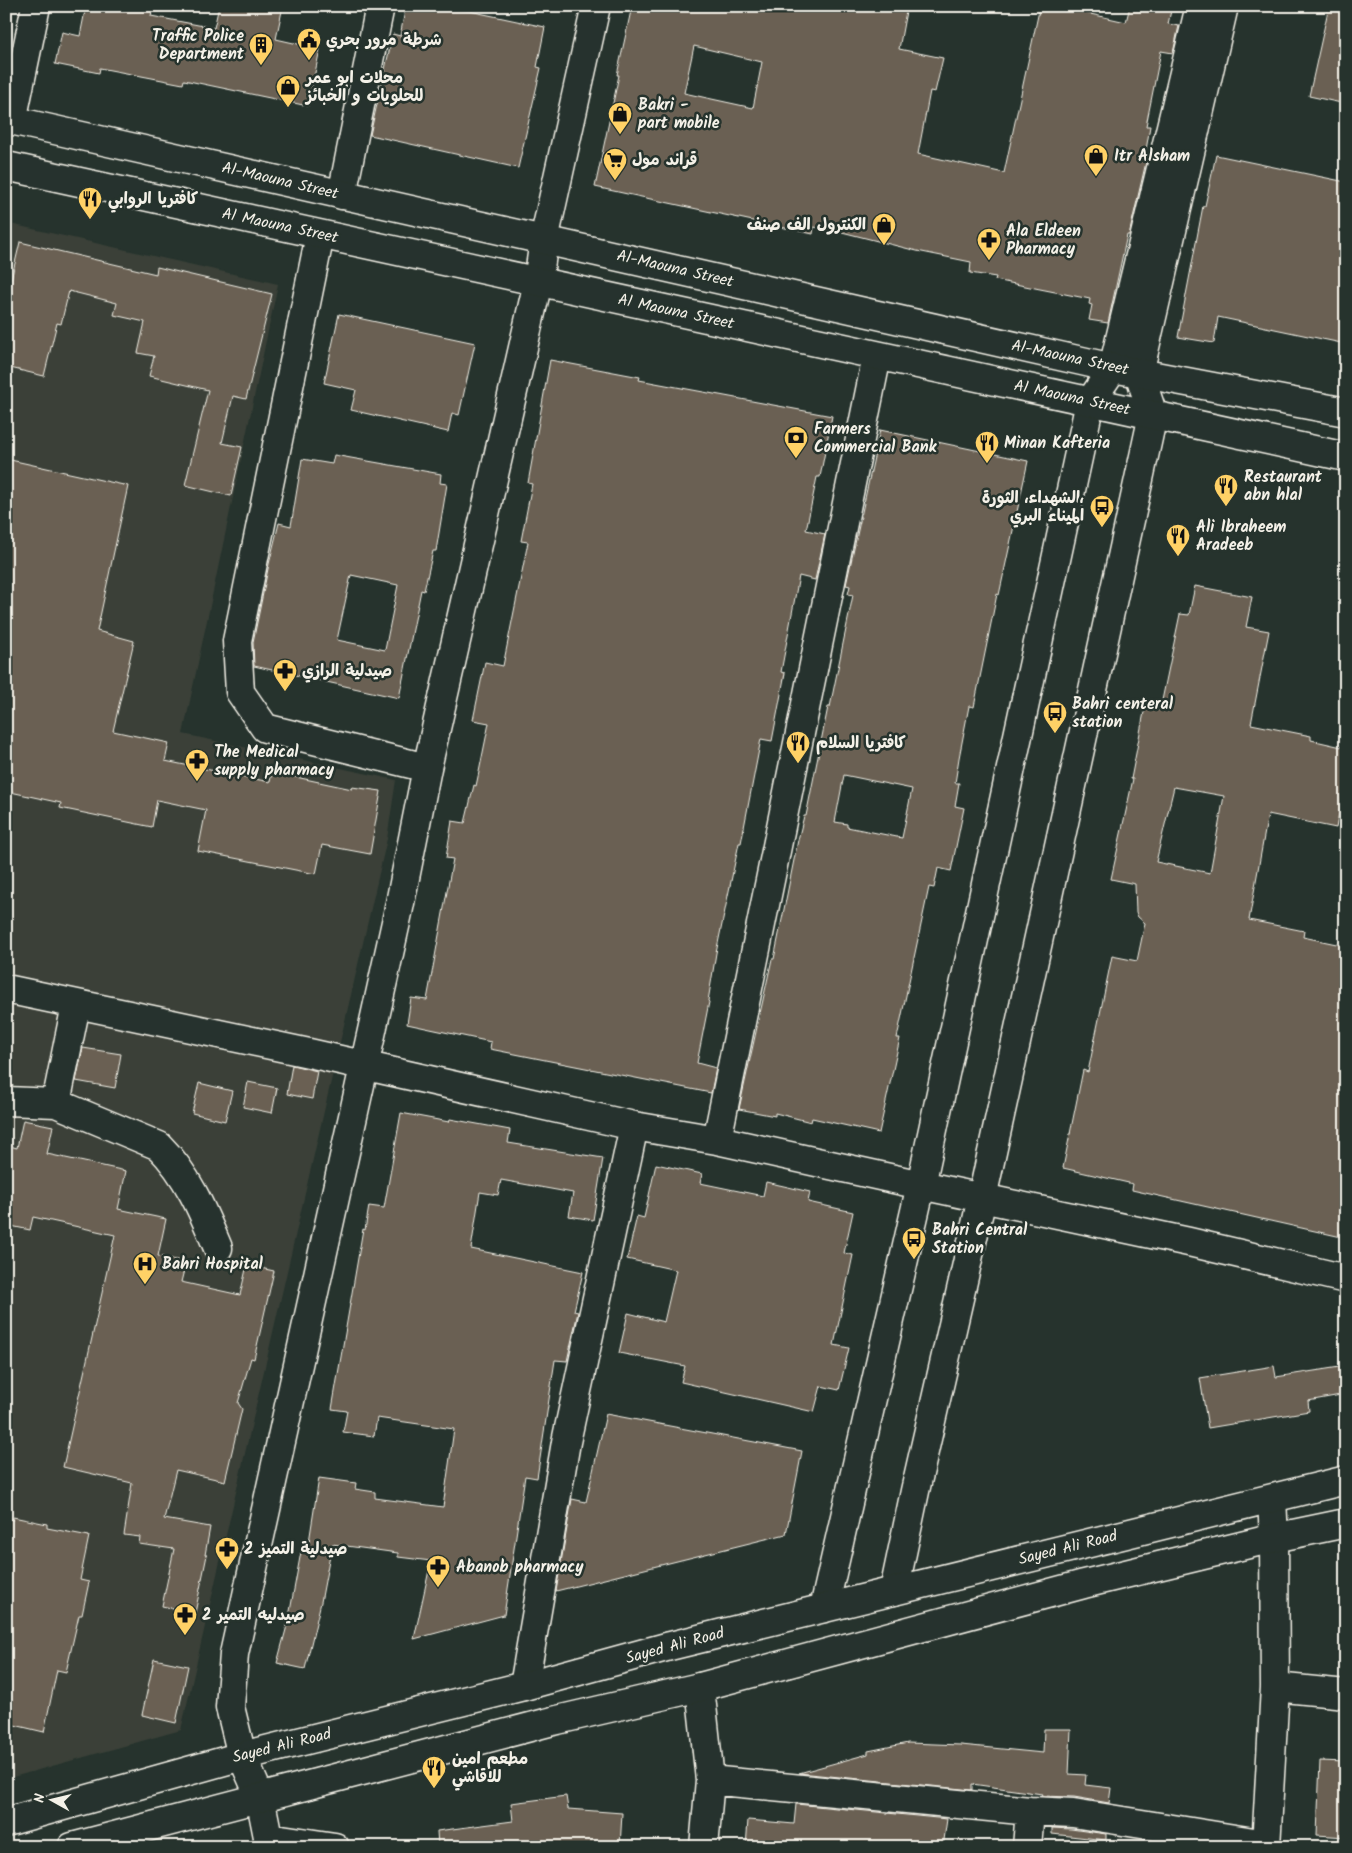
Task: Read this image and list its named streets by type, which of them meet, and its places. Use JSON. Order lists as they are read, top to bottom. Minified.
{"streets":{"main road":["Al-Maouna Street","Al Maouna Street","Sayed Ali Road"]},"places":{"public building":["شرطة مرور بحري"],"building":["Traffic Police Department"],"shop":["محلات ابو عمر للحلويات و الخبائز","Bakri - part mobile","Itr Alsham","الكنترول الف صنف"],"supermarket":["قراند مول"],"restaurant":["كافتريا الروابي","Minan Kafteria","Restaurant abn hlal","Ali Ibraheem Aradeeb","كافتريا السلام","مطعم امين للاقاشي"],"pharmacy":["Ala Eldeen Pharmacy","صيدلية الرازي","The Medical supply pharmacy","صيدلية التميز 2","Abanob pharmacy","صيدليه التمير 2"],"bank":["Farmers Commercial Bank"],"bus stop":["الشهداء، الثورة، الميناء البري","Bahri centeral station","Bahri Central Station"],"hospital":["Bahri Hospital"]},"north":"left"}
